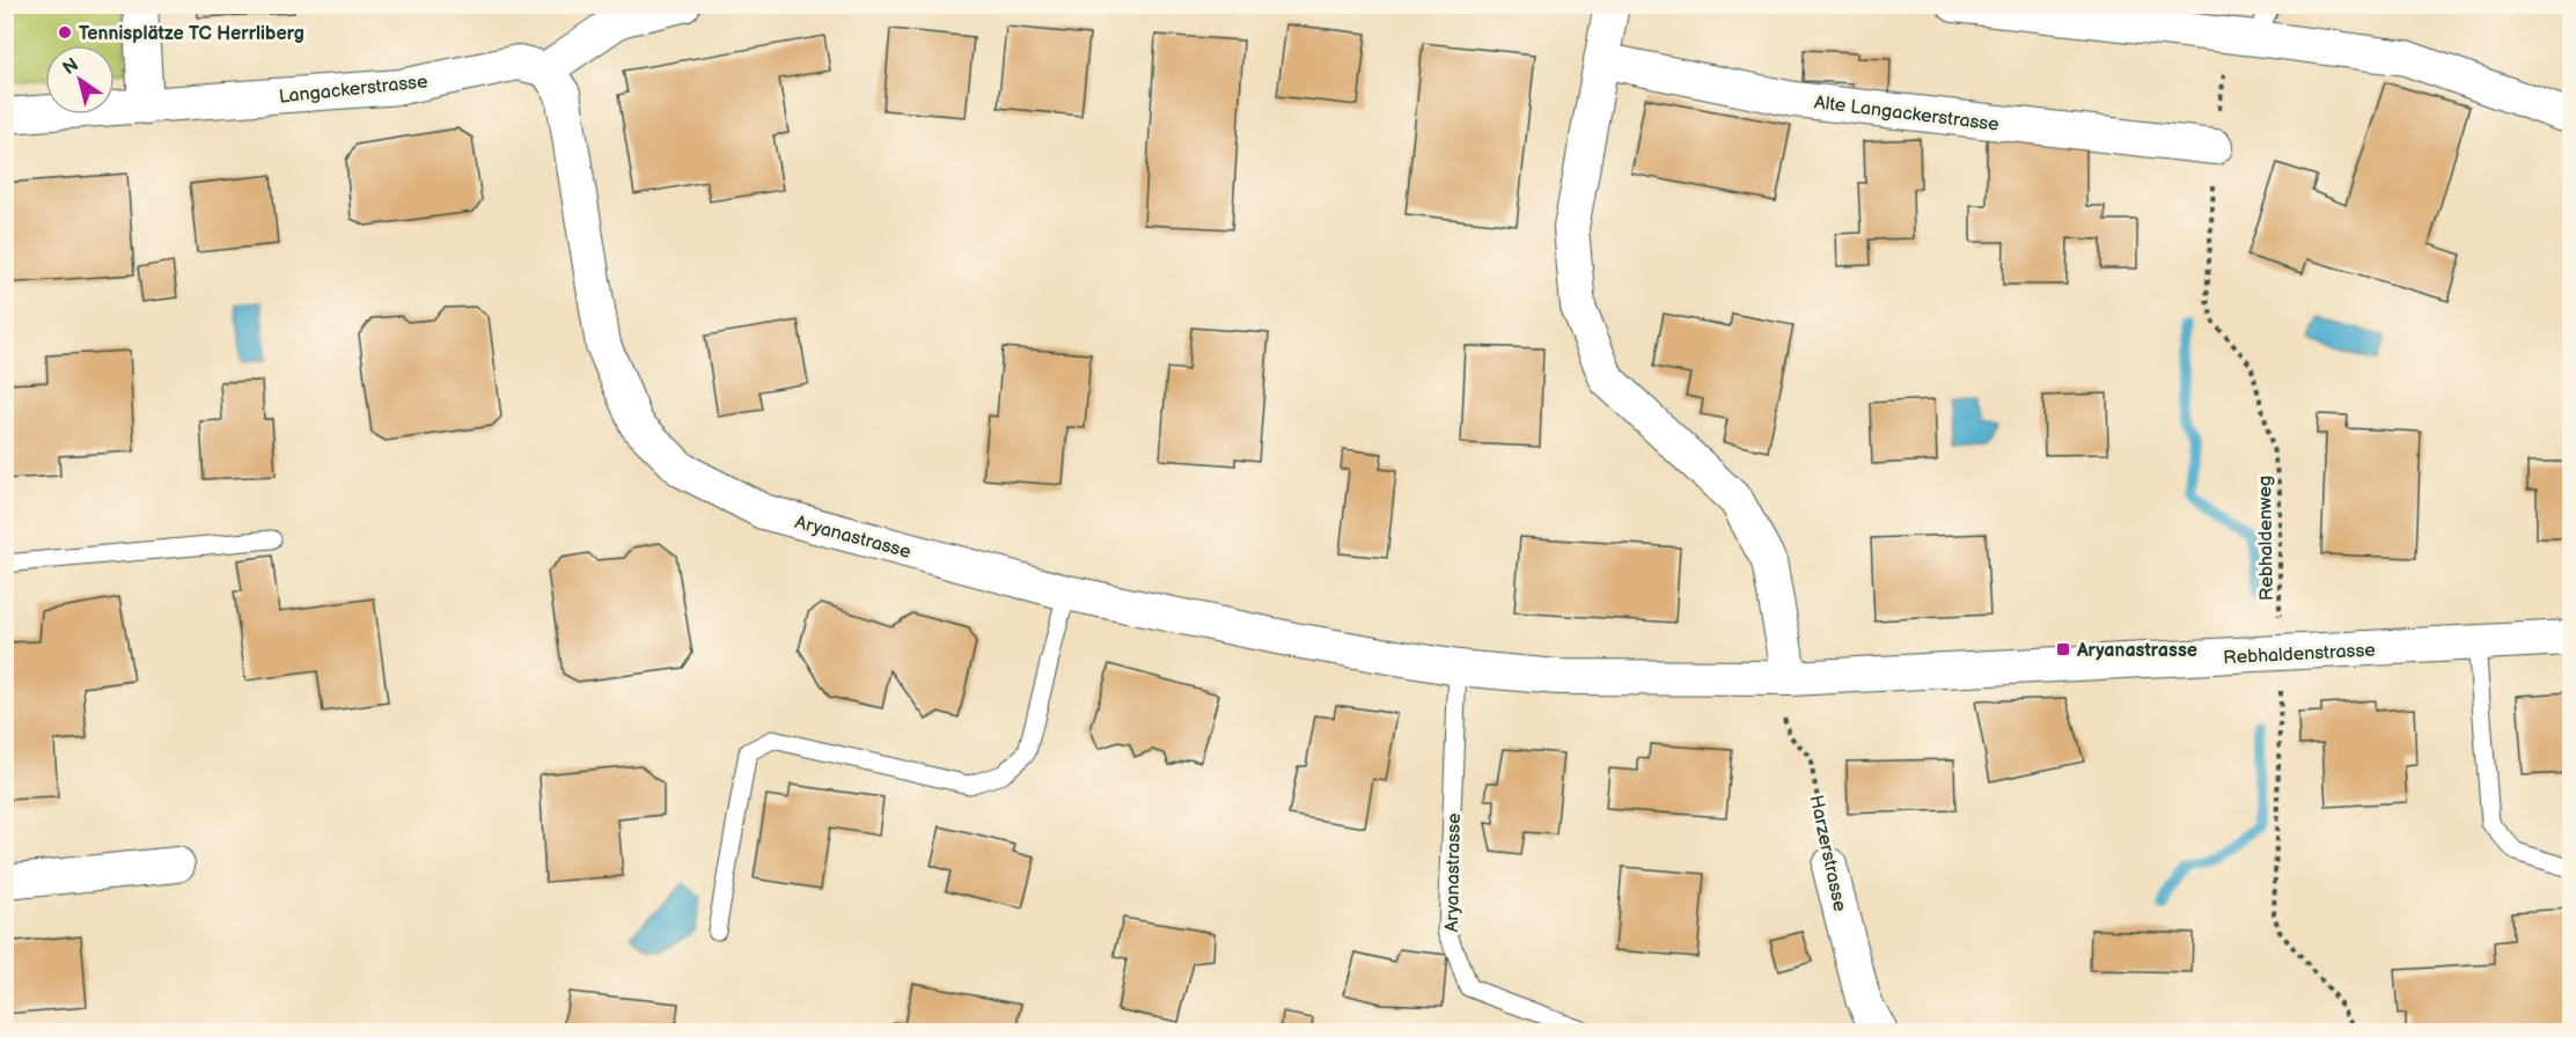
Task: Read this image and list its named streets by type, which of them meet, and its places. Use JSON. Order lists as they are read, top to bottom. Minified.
{"streets":{"street":["Langackerstrasse","Alte Langackerstrasse","Aryanastrasse","Rebhaldenstrasse","Harzerstrasse"],"path":["Rebhaldenweg"]},"crossings":[["Langackerstrasse","Aryanastrasse"],["Alte Langackerstrasse","Rebhaldenweg"],["Aryanastrasse","Rebhaldenstrasse"],["Aryanastrasse","Harzerstrasse"],["Rebhaldenweg","Rebhaldenstrasse"],["Rebhaldenstrasse","Harzerstrasse"]],"places":{"other":["Tennisplätze TC Herrliberg"],"transit":["Aryanastrasse"]},"north":"top left"}
